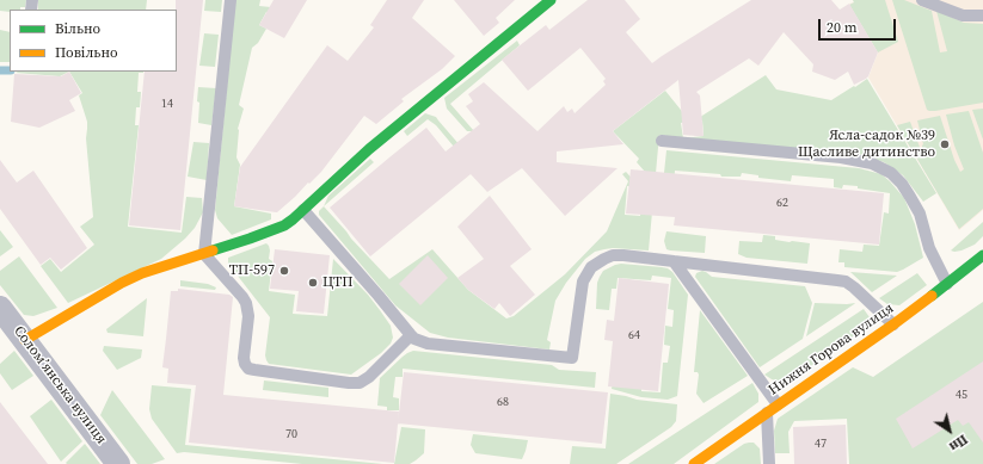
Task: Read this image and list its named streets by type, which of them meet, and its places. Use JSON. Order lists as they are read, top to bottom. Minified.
{"streets":{"street":["Нижня Горова вулиця","Соломʼянська вулиця"]},"places":["Ясла-садок №39 Щасливе дитинство","ТП-597","ЦТП"],"house_numbers":["14","62","64","45","68","70","47"],"legend":["Вільно","Повільно"],"scale_bar":"20 m","north":"bottom right"}
